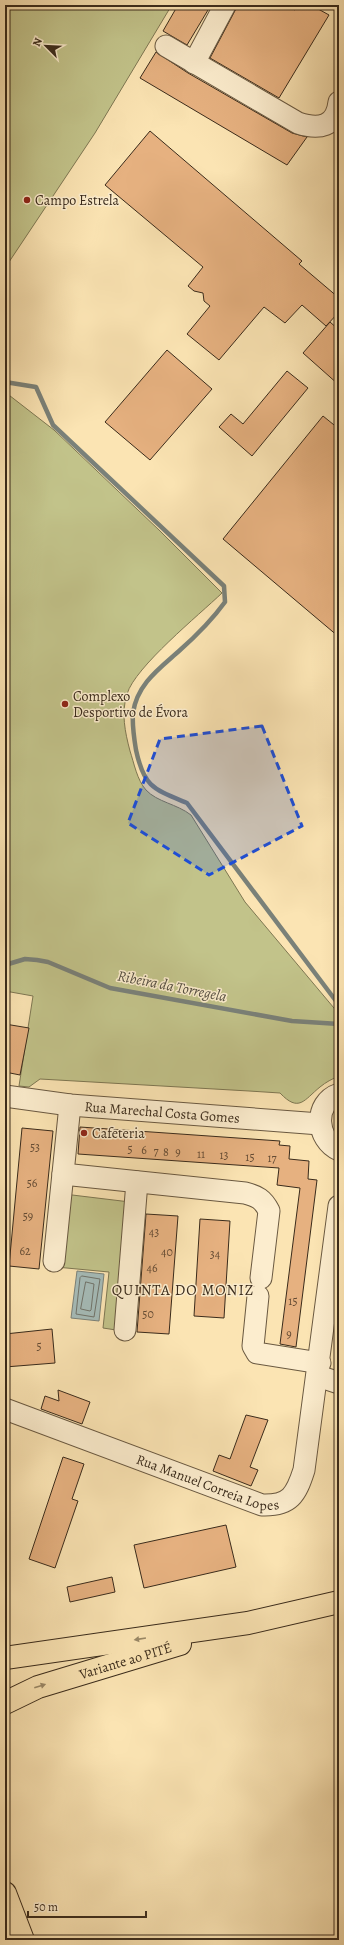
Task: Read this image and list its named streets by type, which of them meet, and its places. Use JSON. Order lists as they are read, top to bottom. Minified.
{"streets":{"main road":["Variante ao PITÉ"],"street":["Rua Marechal Costa Gomes","Rua Manuel Correia Lopes"]},"districts":["QUINTA DO MONIZ"],"water":["Ribeira da Torregela"],"places":["Campo Estrela","Complexo Desportivo de Évora","Cafeteria"],"house_numbers":["53","5","6","7","8","9","11","13","15","17","56","59","43","62","40","34","46","15","50","9","5"],"scale_bar":"50 m","north":"top left"}
